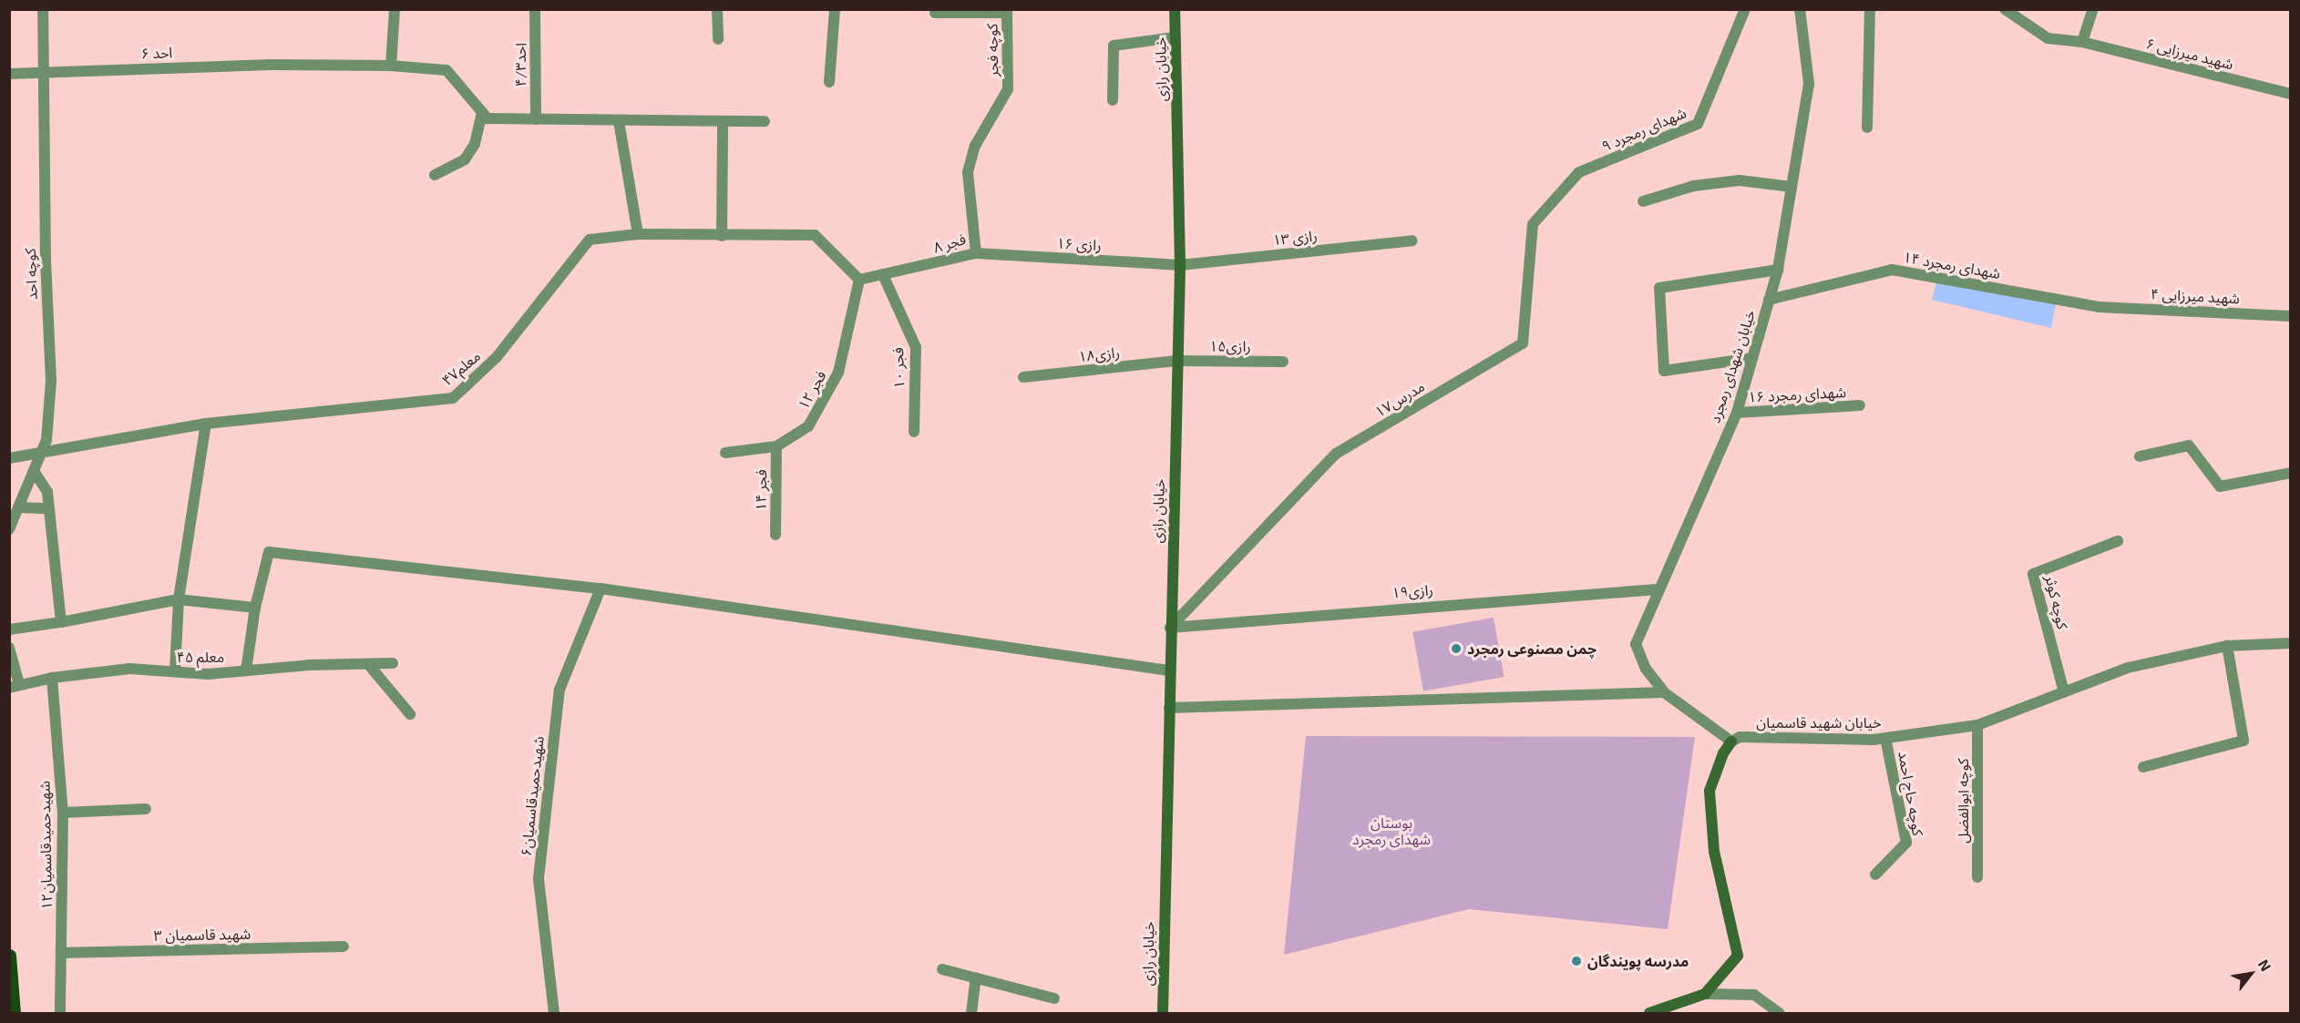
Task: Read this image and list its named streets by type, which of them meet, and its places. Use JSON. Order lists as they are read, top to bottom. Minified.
{"streets":{"street":["کوچه فجر","احد ۶","شهید میرزایی ۶","احد۴/۳","خیابان رازی","شهدای رمجرد ۹","رازی ۱۳","فجر ۸","رازی ۱۶","شهدای رمجرد ۱۴","کوچه احد","شهید میرزایی ۴","رازی۱۵","رازی۱۸","خیابان شهدای رمجرد","معلم۴۷","فجر ۱۰","فجر ۱۲","شهدای رمجرد ۱۶","مدرس۱۷","فجر ۱۴","رازی۱۹","کوچه کوثر","معلم ۴۵","خیابان شهید قاسمیان","کوچه حاج احمد","شهیدحمیدقاسمیان۶","کوچه ابوالفضل","شهیدحمیدقاسمیان۱۲","شهید قاسمیان ۳"]},"crossings":[["کوچه فجر","فجر ۸"],["احد ۶","کوچه احد"],["خیابان رازی","رازی ۱۳"],["خیابان رازی","رازی ۱۶"],["خیابان رازی","رازی۱۵"],["خیابان رازی","رازی۱۸"],["خیابان رازی","مدرس۱۷"],["خیابان رازی","رازی۱۹"],["شهدای رمجرد ۹","مدرس۱۷"],["رازی ۱۳","رازی ۱۶"],["فجر ۸","رازی ۱۶"],["فجر ۸","معلم۴۷"],["فجر ۸","فجر ۱۰"],["فجر ۸","فجر ۱۲"],["شهدای رمجرد ۱۴","شهید میرزایی ۴"],["شهدای رمجرد ۱۴","خیابان شهدای رمجرد"],["کوچه احد","معلم۴۷"],["رازی۱۵","رازی۱۸"],["خیابان شهدای رمجرد","شهدای رمجرد ۱۶"],["خیابان شهدای رمجرد","رازی۱۹"],["خیابان شهدای رمجرد","خیابان شهید قاسمیان"],["معلم۴۷","فجر ۱۲"],["فجر ۱۲","فجر ۱۴"],["مدرس۱۷","رازی۱۹"],["کوچه کوثر","خیابان شهید قاسمیان"],["معلم ۴۵","شهیدحمیدقاسمیان۱۲"],["خیابان شهید قاسمیان","کوچه حاج احمد"],["خیابان شهید قاسمیان","کوچه ابوالفضل"],["شهیدحمیدقاسمیان۱۲","شهید قاسمیان ۳"]],"parks":["بوستان شهدای رمجرد"],"places":["چمن مصنوعی رمجرد","مدرسه پویندگان"],"north":"top right"}
